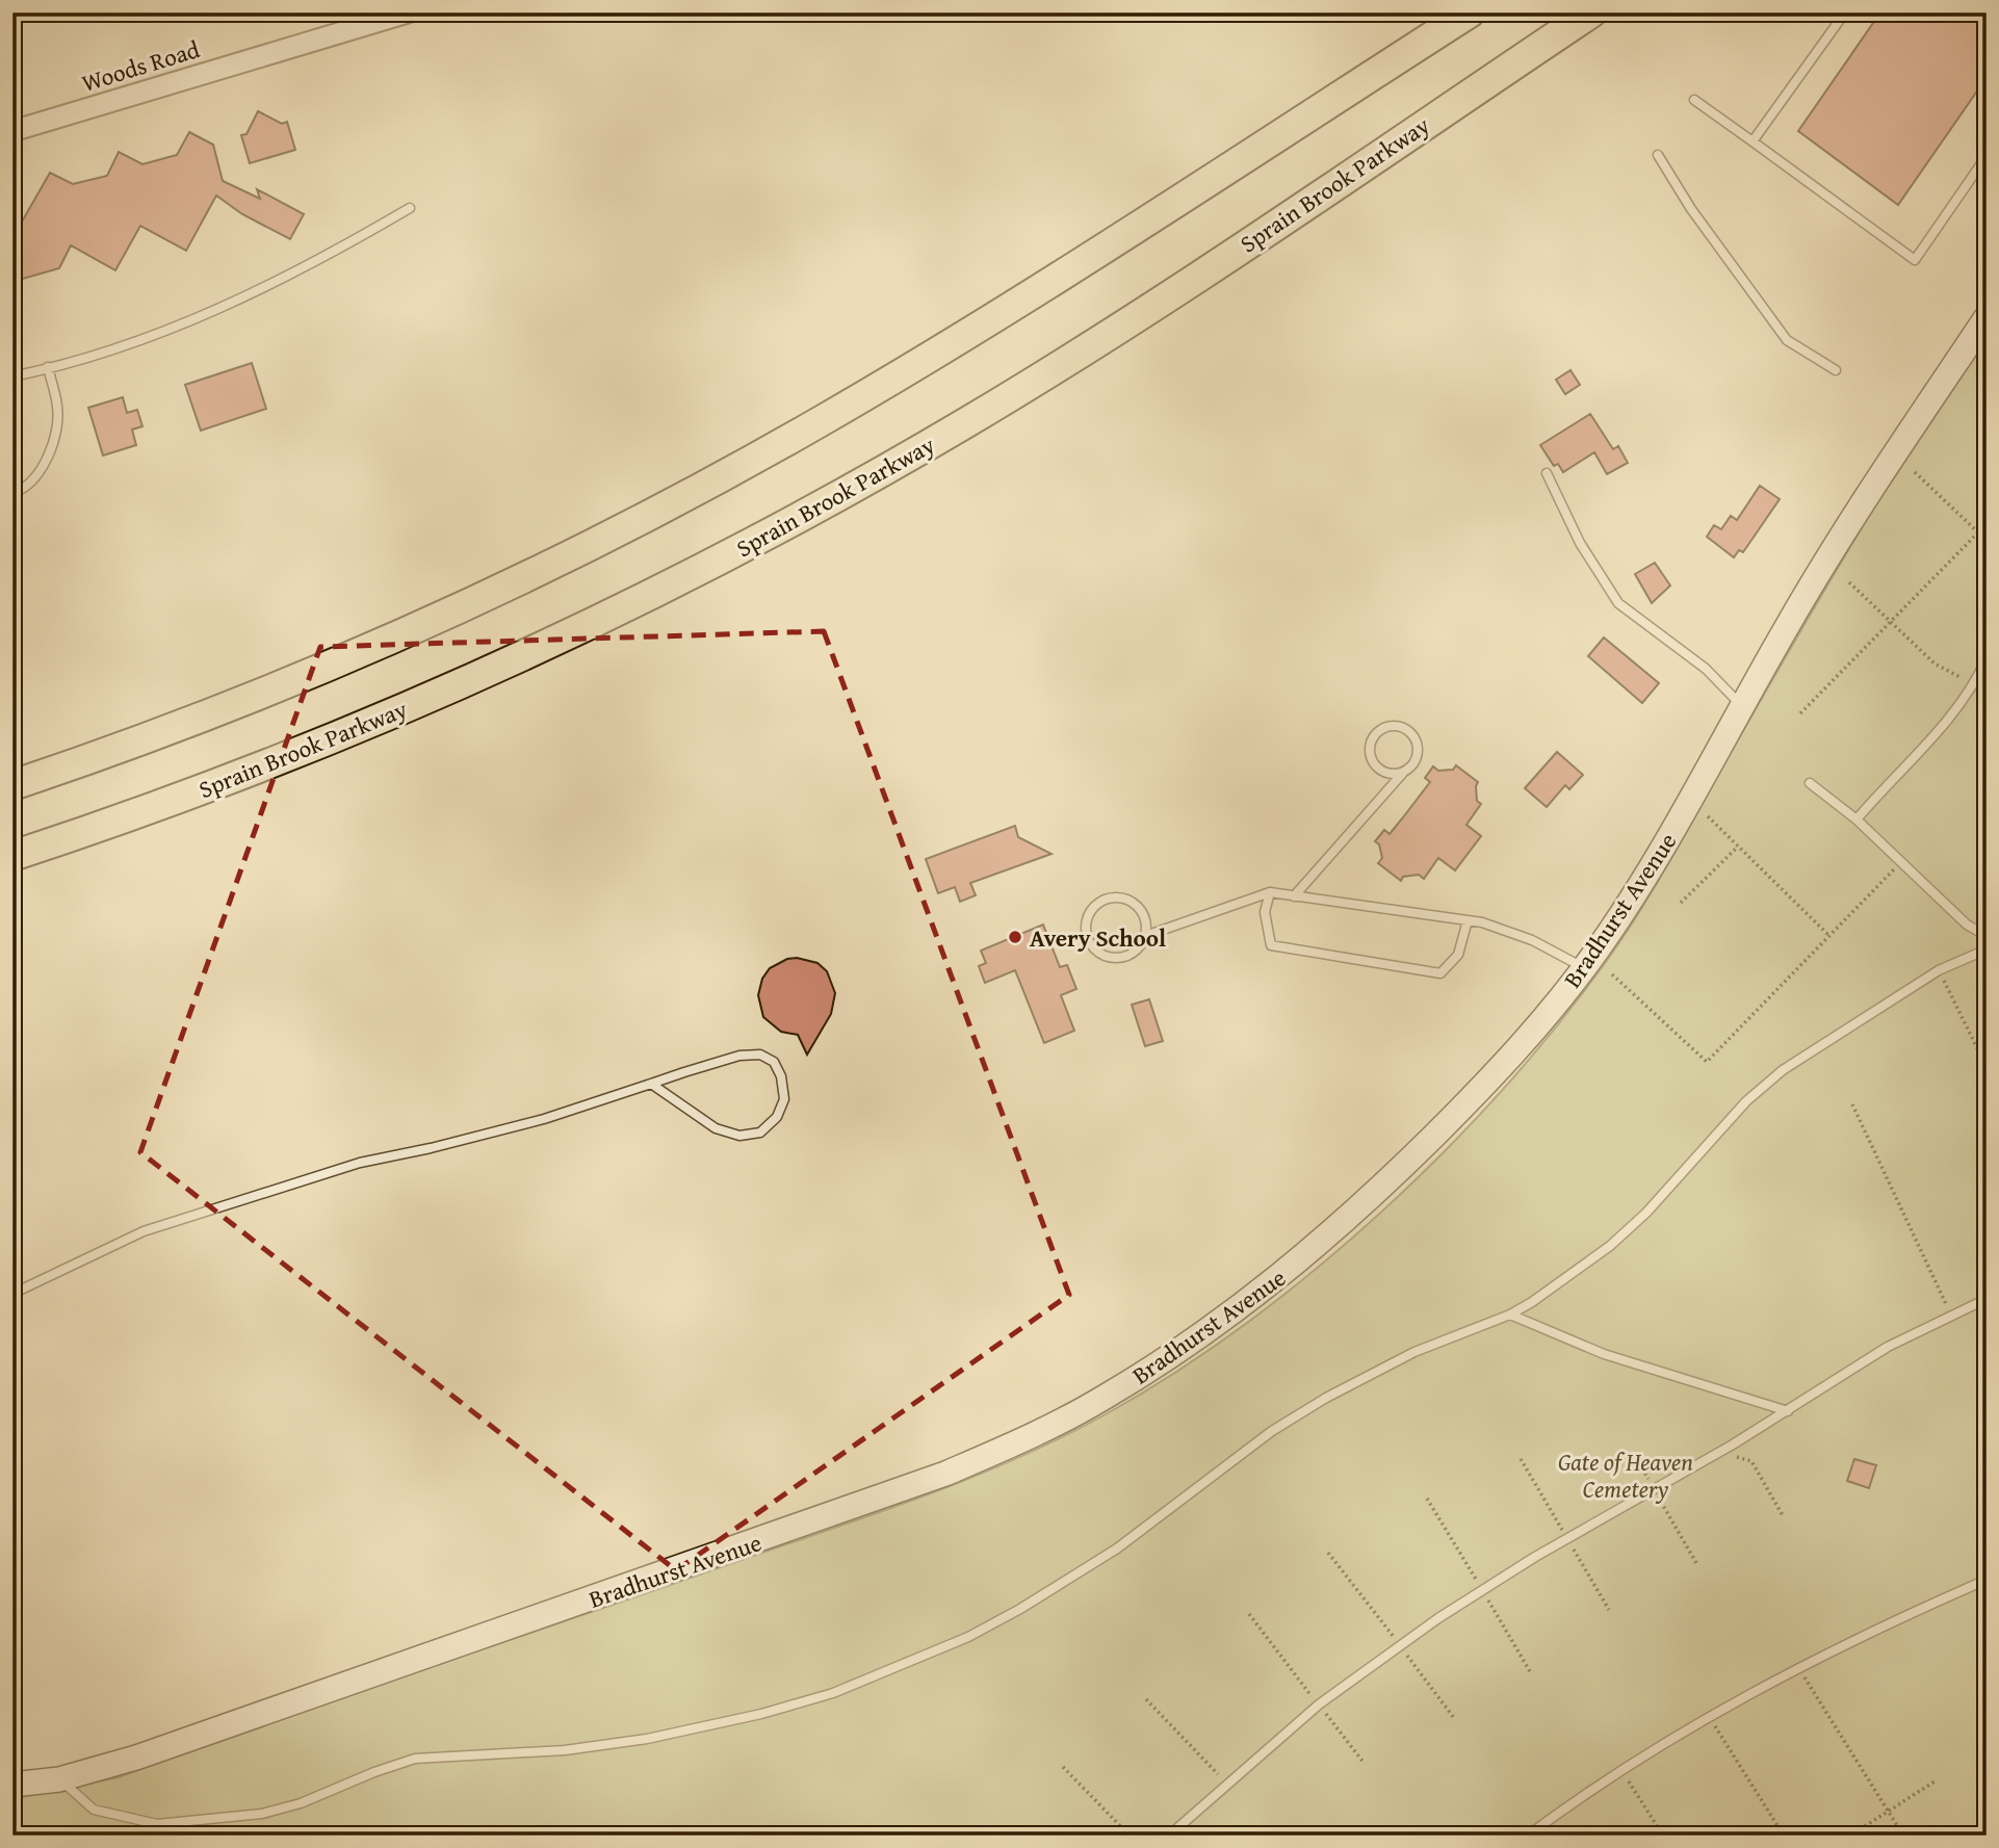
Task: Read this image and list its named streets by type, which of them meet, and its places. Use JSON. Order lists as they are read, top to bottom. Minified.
{"streets":{"highway":["Sprain Brook Parkway"],"main road":["Bradhurst Avenue"],"street":["Woods Road"]},"parks":["Gate of Heaven Cemetery"],"places":["Avery School"]}
